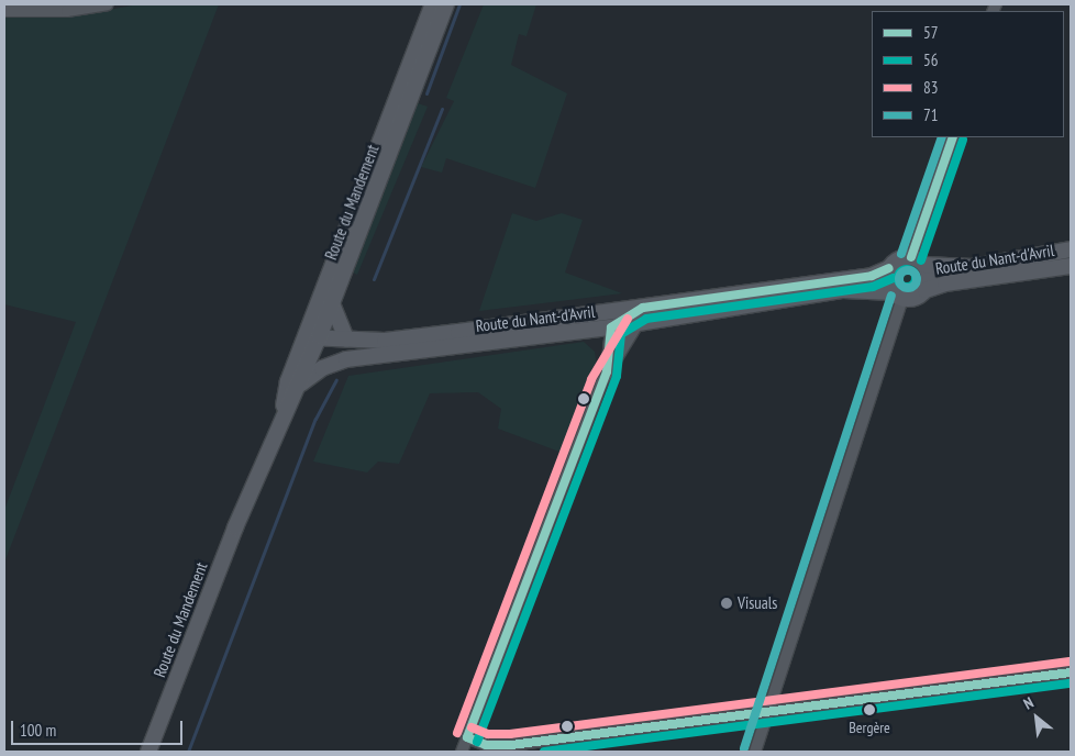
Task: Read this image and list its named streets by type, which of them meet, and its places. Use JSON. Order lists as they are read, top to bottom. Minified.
{"streets":{"main road":["Route du Mandement","Route du Nant-d'Avril"]},"crossings":[["Route du Mandement","Route du Nant-d'Avril"]],"places":["Visuals","Bergère"],"lines":["transit line 57","transit line 71","transit line 56","transit line 83"],"legend":["57","56","83","71"],"scale_bar":"100 m","north":"top left"}
